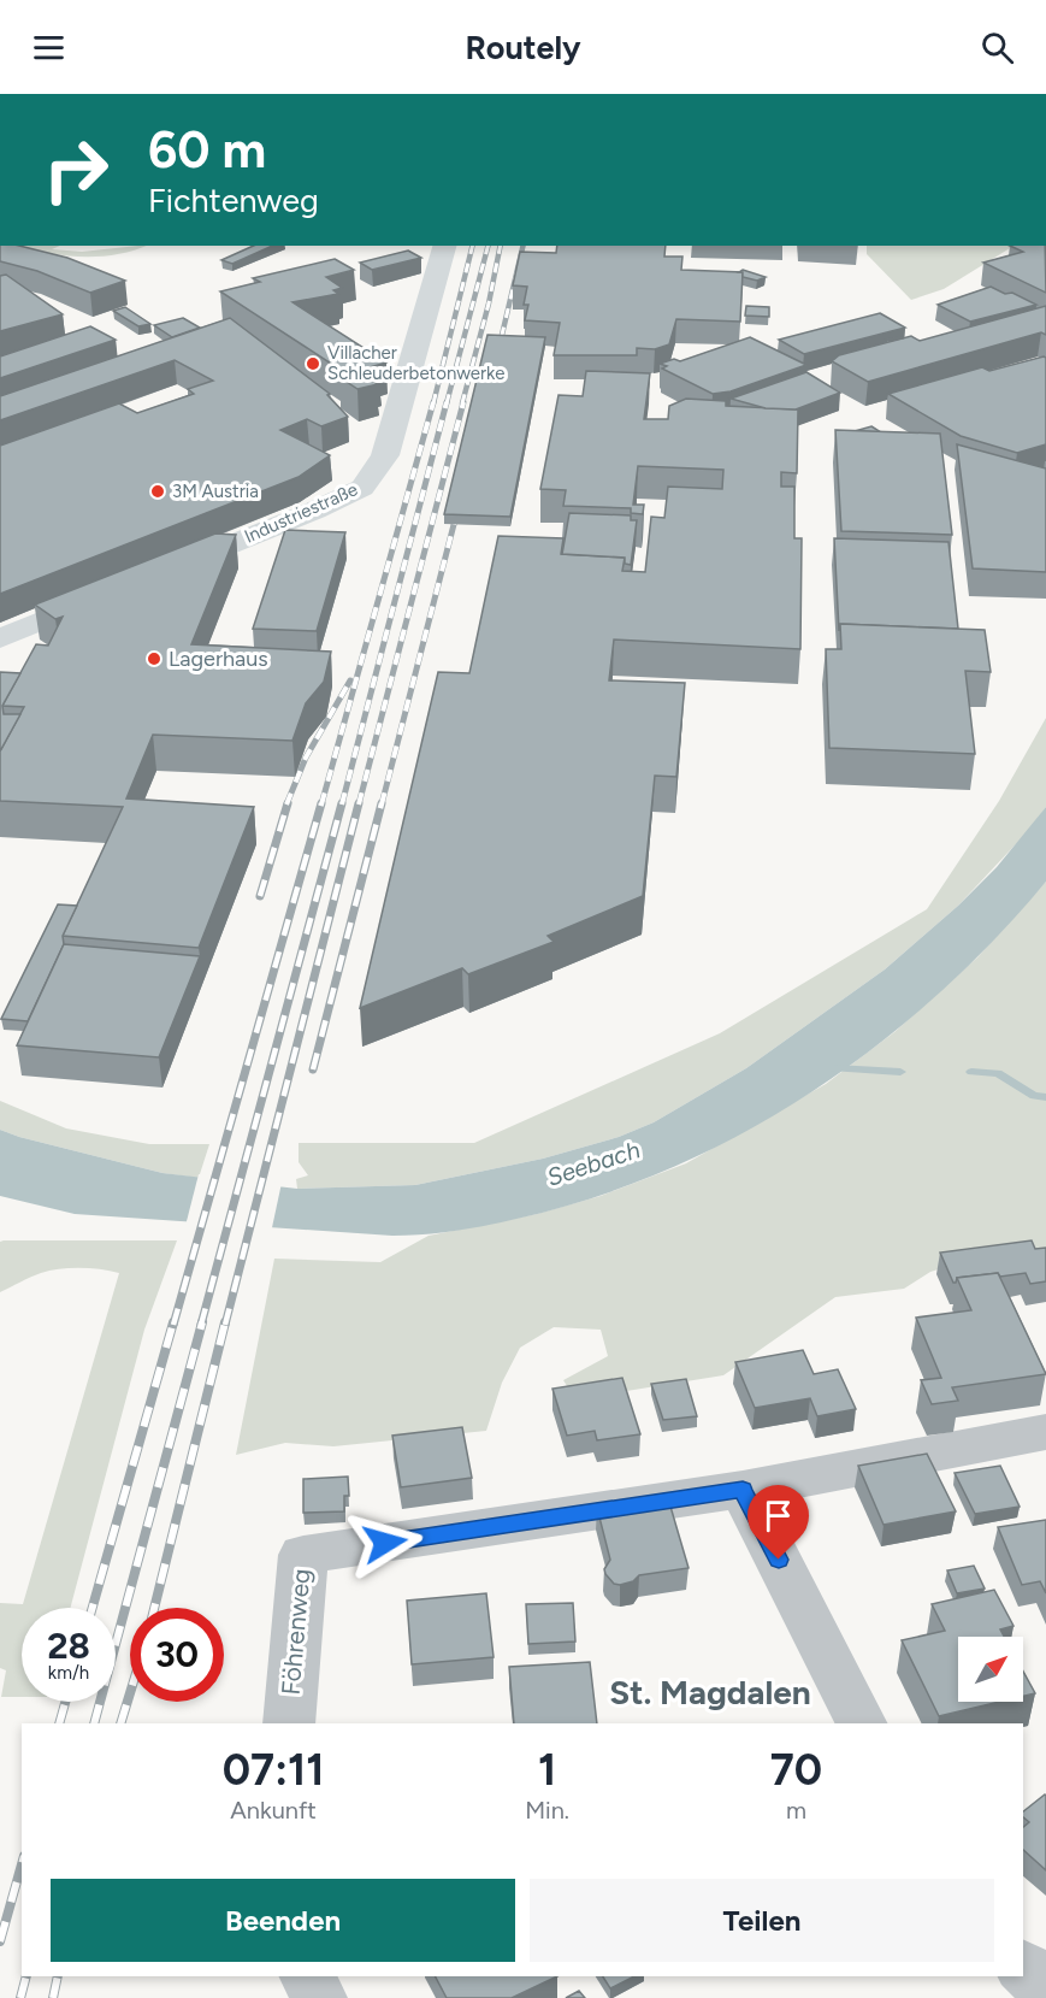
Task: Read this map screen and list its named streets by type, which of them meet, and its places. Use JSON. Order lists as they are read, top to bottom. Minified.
{"streets":{"street":["Industriestraße","Föhrenweg"]},"districts":["St. Magdalen"],"water":["Seebach"],"places":["Villacher Schleuderbetonwerke","3M Austria","Lagerhaus"],"north":"top right","page":{"header":"Routely","turn":["60 m","Fichtenweg"],"speed":"28 km/h","limit":"30","eta":["07:11","Ankunft","1","Min.","70","m"],"buttons":["Beenden","Teilen"]}}
